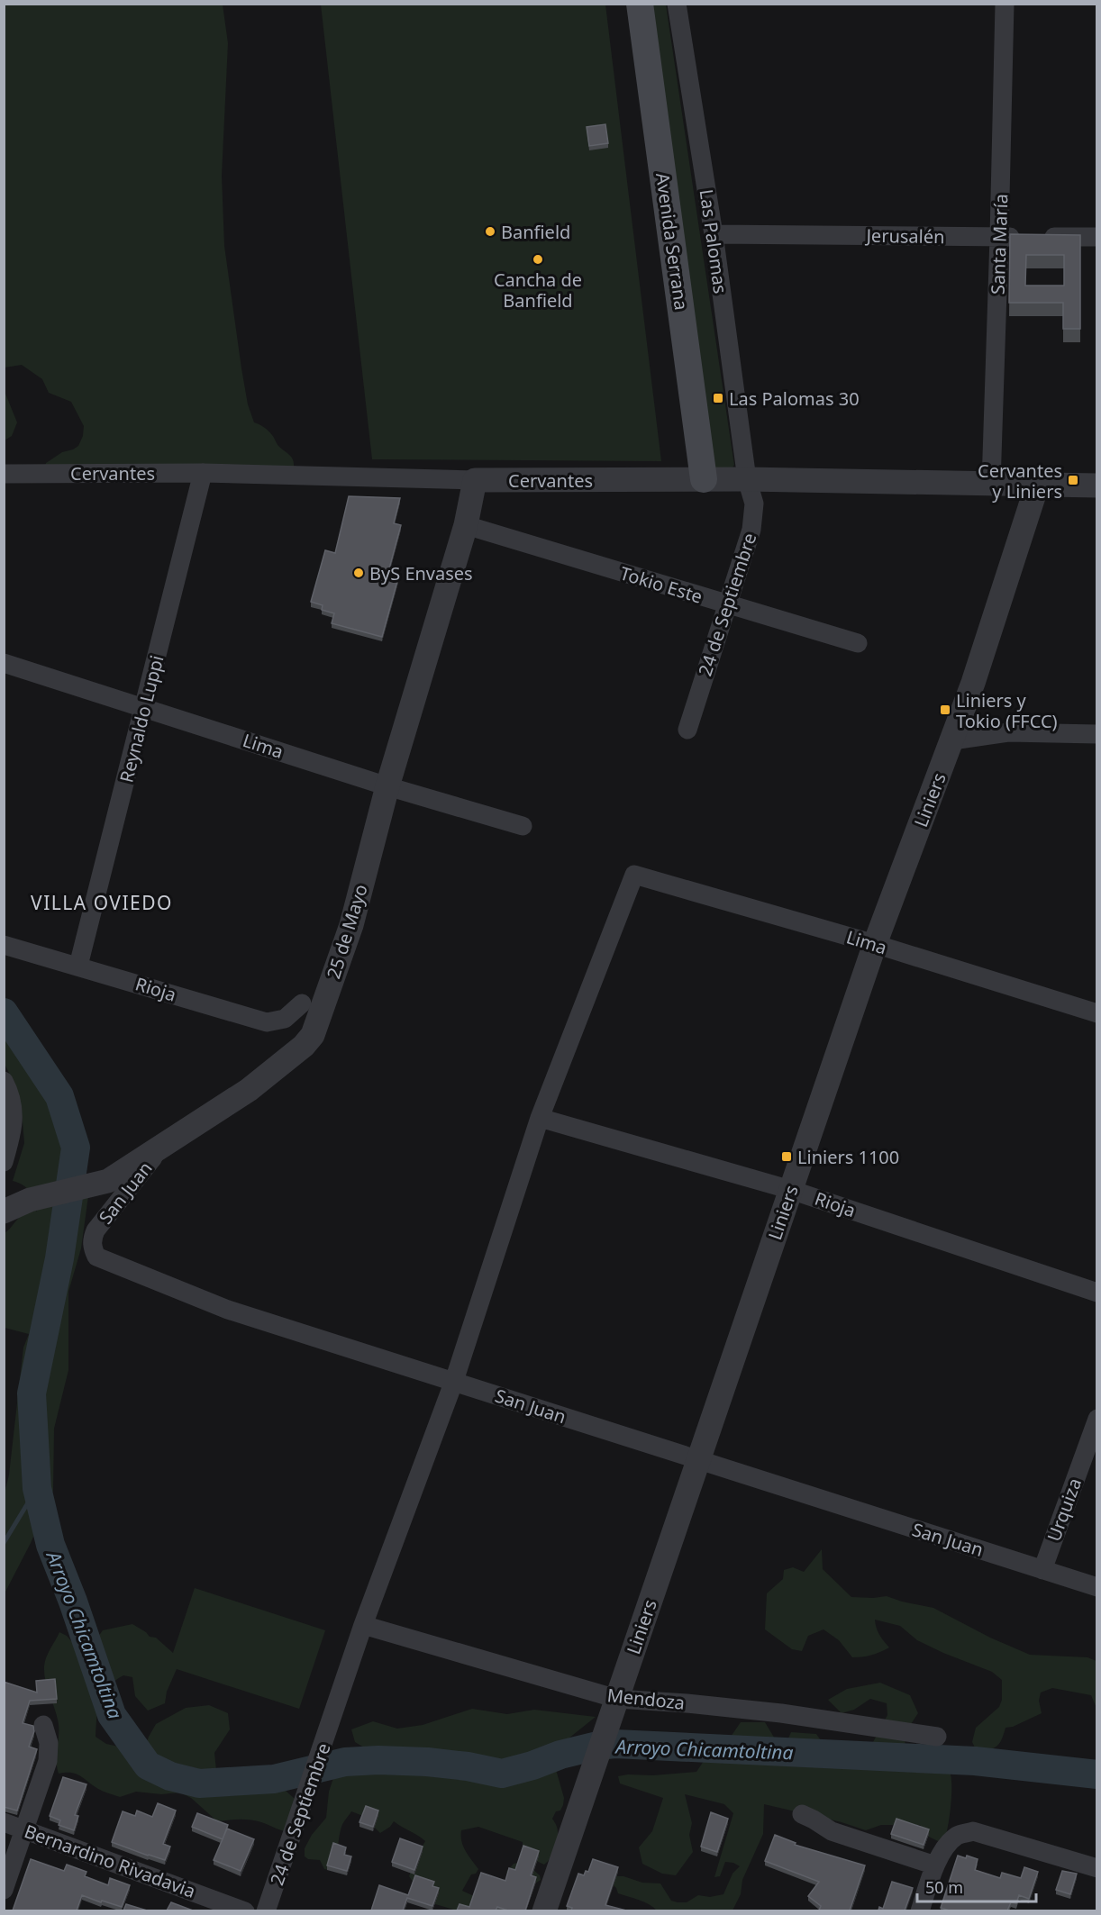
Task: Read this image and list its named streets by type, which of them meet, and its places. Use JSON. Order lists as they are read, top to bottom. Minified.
{"streets":{"main road":["Avenida Serrana"],"street":["Jerusalén","Las Palomas","Santa María","Cervantes","Tokio Este","24 de Septiembre","Reynaldo Luppi","Lima","Liniers","25 de Mayo","Rioja","San Juan","Urquiza","Mendoza","Bernardino Rivadavia"]},"crossings":[["Jerusalén","Las Palomas"],["Jerusalén","Santa María"],["Avenida Serrana","Cervantes"],["Las Palomas","Cervantes"],["Las Palomas","24 de Septiembre"],["Santa María","Cervantes"],["Cervantes","24 de Septiembre"],["Cervantes","Reynaldo Luppi"],["Cervantes","Liniers"],["Cervantes","25 de Mayo"],["Tokio Este","24 de Septiembre"],["Tokio Este","25 de Mayo"],["24 de Septiembre","Lima"],["24 de Septiembre","Rioja"],["24 de Septiembre","San Juan"],["24 de Septiembre","Mendoza"],["Reynaldo Luppi","Lima"],["Reynaldo Luppi","Rioja"],["Lima","Liniers"],["Lima","25 de Mayo"],["Liniers","Rioja"],["Liniers","San Juan"],["Liniers","Mendoza"],["25 de Mayo","San Juan"],["San Juan","Urquiza"]],"districts":["VILLA OVIEDO"],"water":["Arroyo Chicamtoltina"],"places":{"other":["Banfield","Cancha de Banfield","ByS Envases"],"transit":["Las Palomas 30","Cervantes y Liniers","Liniers y Tokio (FFCC)","Liniers 1100"]},"scale_bar":"50 m"}
